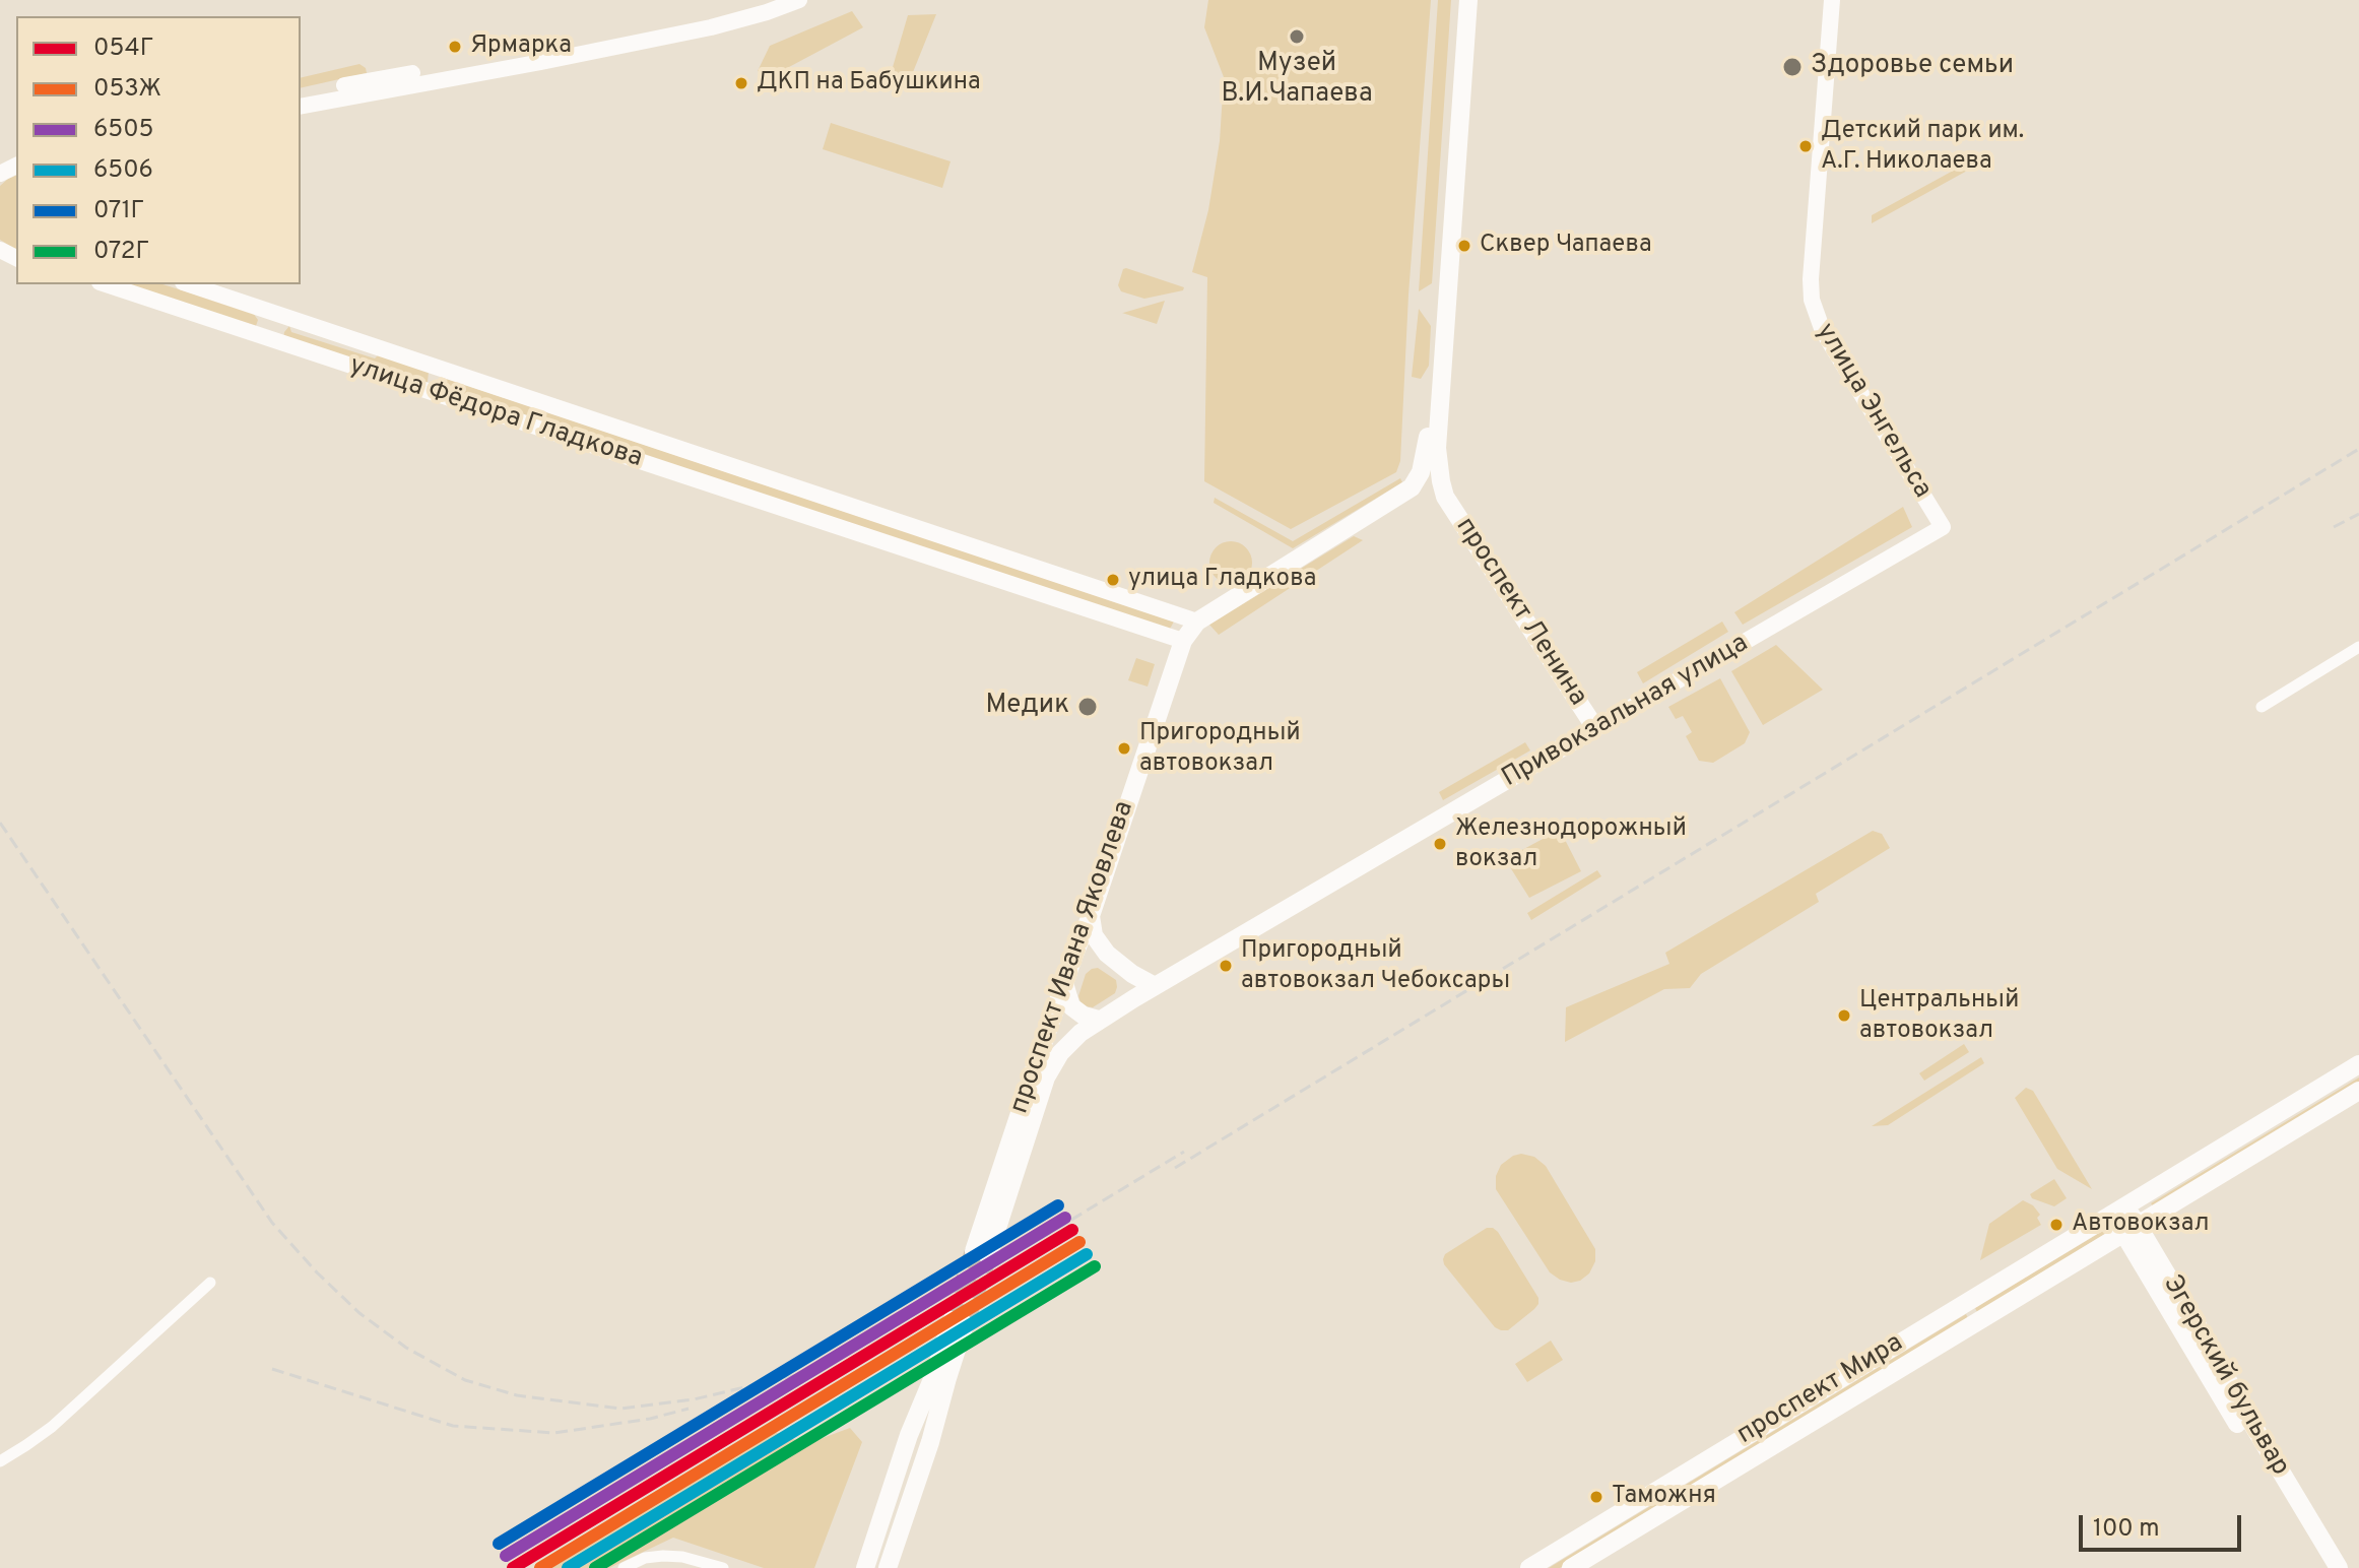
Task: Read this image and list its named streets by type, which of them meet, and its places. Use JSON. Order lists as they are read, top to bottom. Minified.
{"streets":{"main road":["улица Энгельса","улица Фёдора Гладкова","проспект Ленина","Привокзальная улица","проспект Ивана Яковлева","Эгерский бульвар","проспект Мира"]},"crossings":[["улица Энгельса","Привокзальная улица"],["улица Фёдора Гладкова","проспект Ивана Яковлева"],["проспект Ленина","Привокзальная улица"],["Привокзальная улица","проспект Ивана Яковлева"],["Эгерский бульвар","проспект Мира"]],"places":["Музей В.И.Чапаева","Ярмарка","Здоровье семьи","ДКП на Бабушкина","Детский парк им. А.Г. Николаева","Сквер Чапаева","улица Гладкова","Медик","Пригородный автовокзал","Железнодорожный вокзал","Пригородный автовокзал Чебоксары","Центральный автовокзал","Автовокзал","Таможня"],"lines":["transit line 071Г","transit line 6505","transit line 054Г","transit line 053Ж","transit line 6506","transit line 072Г"],"legend":["054Г","053Ж","6505","6506","071Г","072Г"],"scale_bar":"100 m"}
